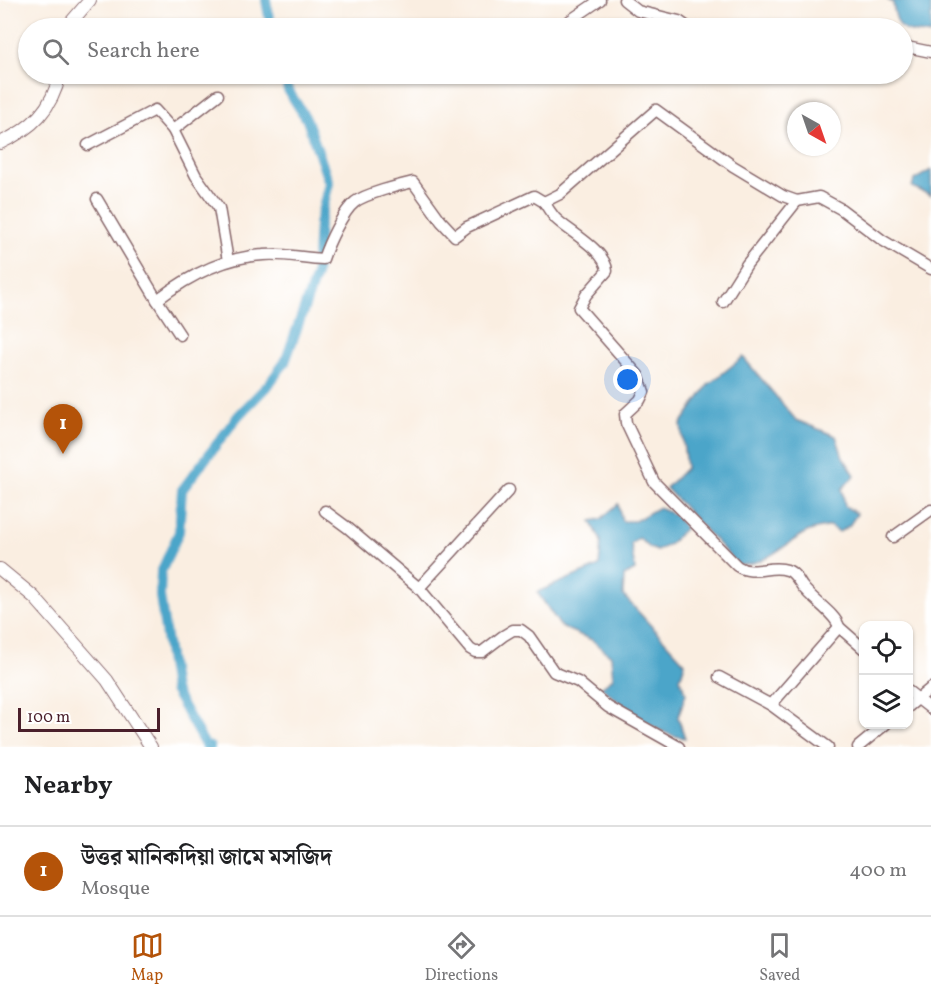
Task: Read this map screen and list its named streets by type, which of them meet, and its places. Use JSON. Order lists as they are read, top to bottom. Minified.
{"scale_bar":"100 m","north":"bottom right","page":{"search":"Search here","pins":"1","scale":"100 m","heading":"Nearby","list":[{"mark":"1","name":"উত্তর মানিকদিয়া জামে মসজিদ","note":"Mosque","value":"400 m"}],"nav":["Map","Directions","Saved"]}}
